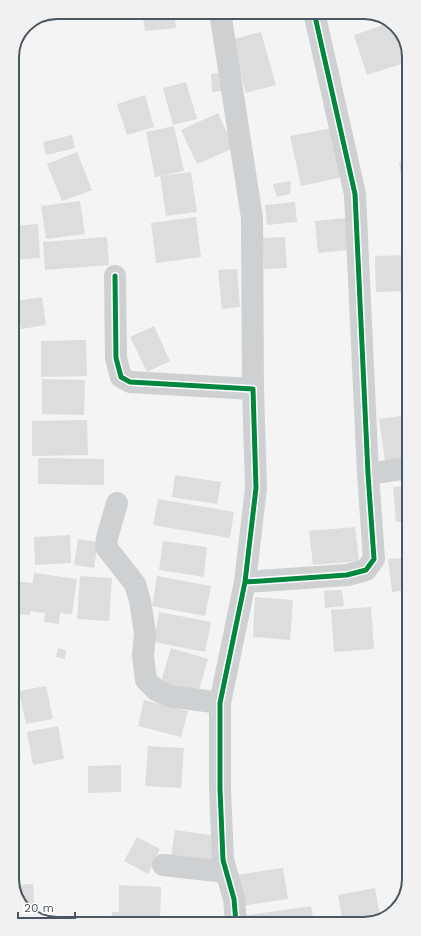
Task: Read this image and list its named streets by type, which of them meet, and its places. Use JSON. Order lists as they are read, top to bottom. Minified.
{"scale_bar":"20 m"}
